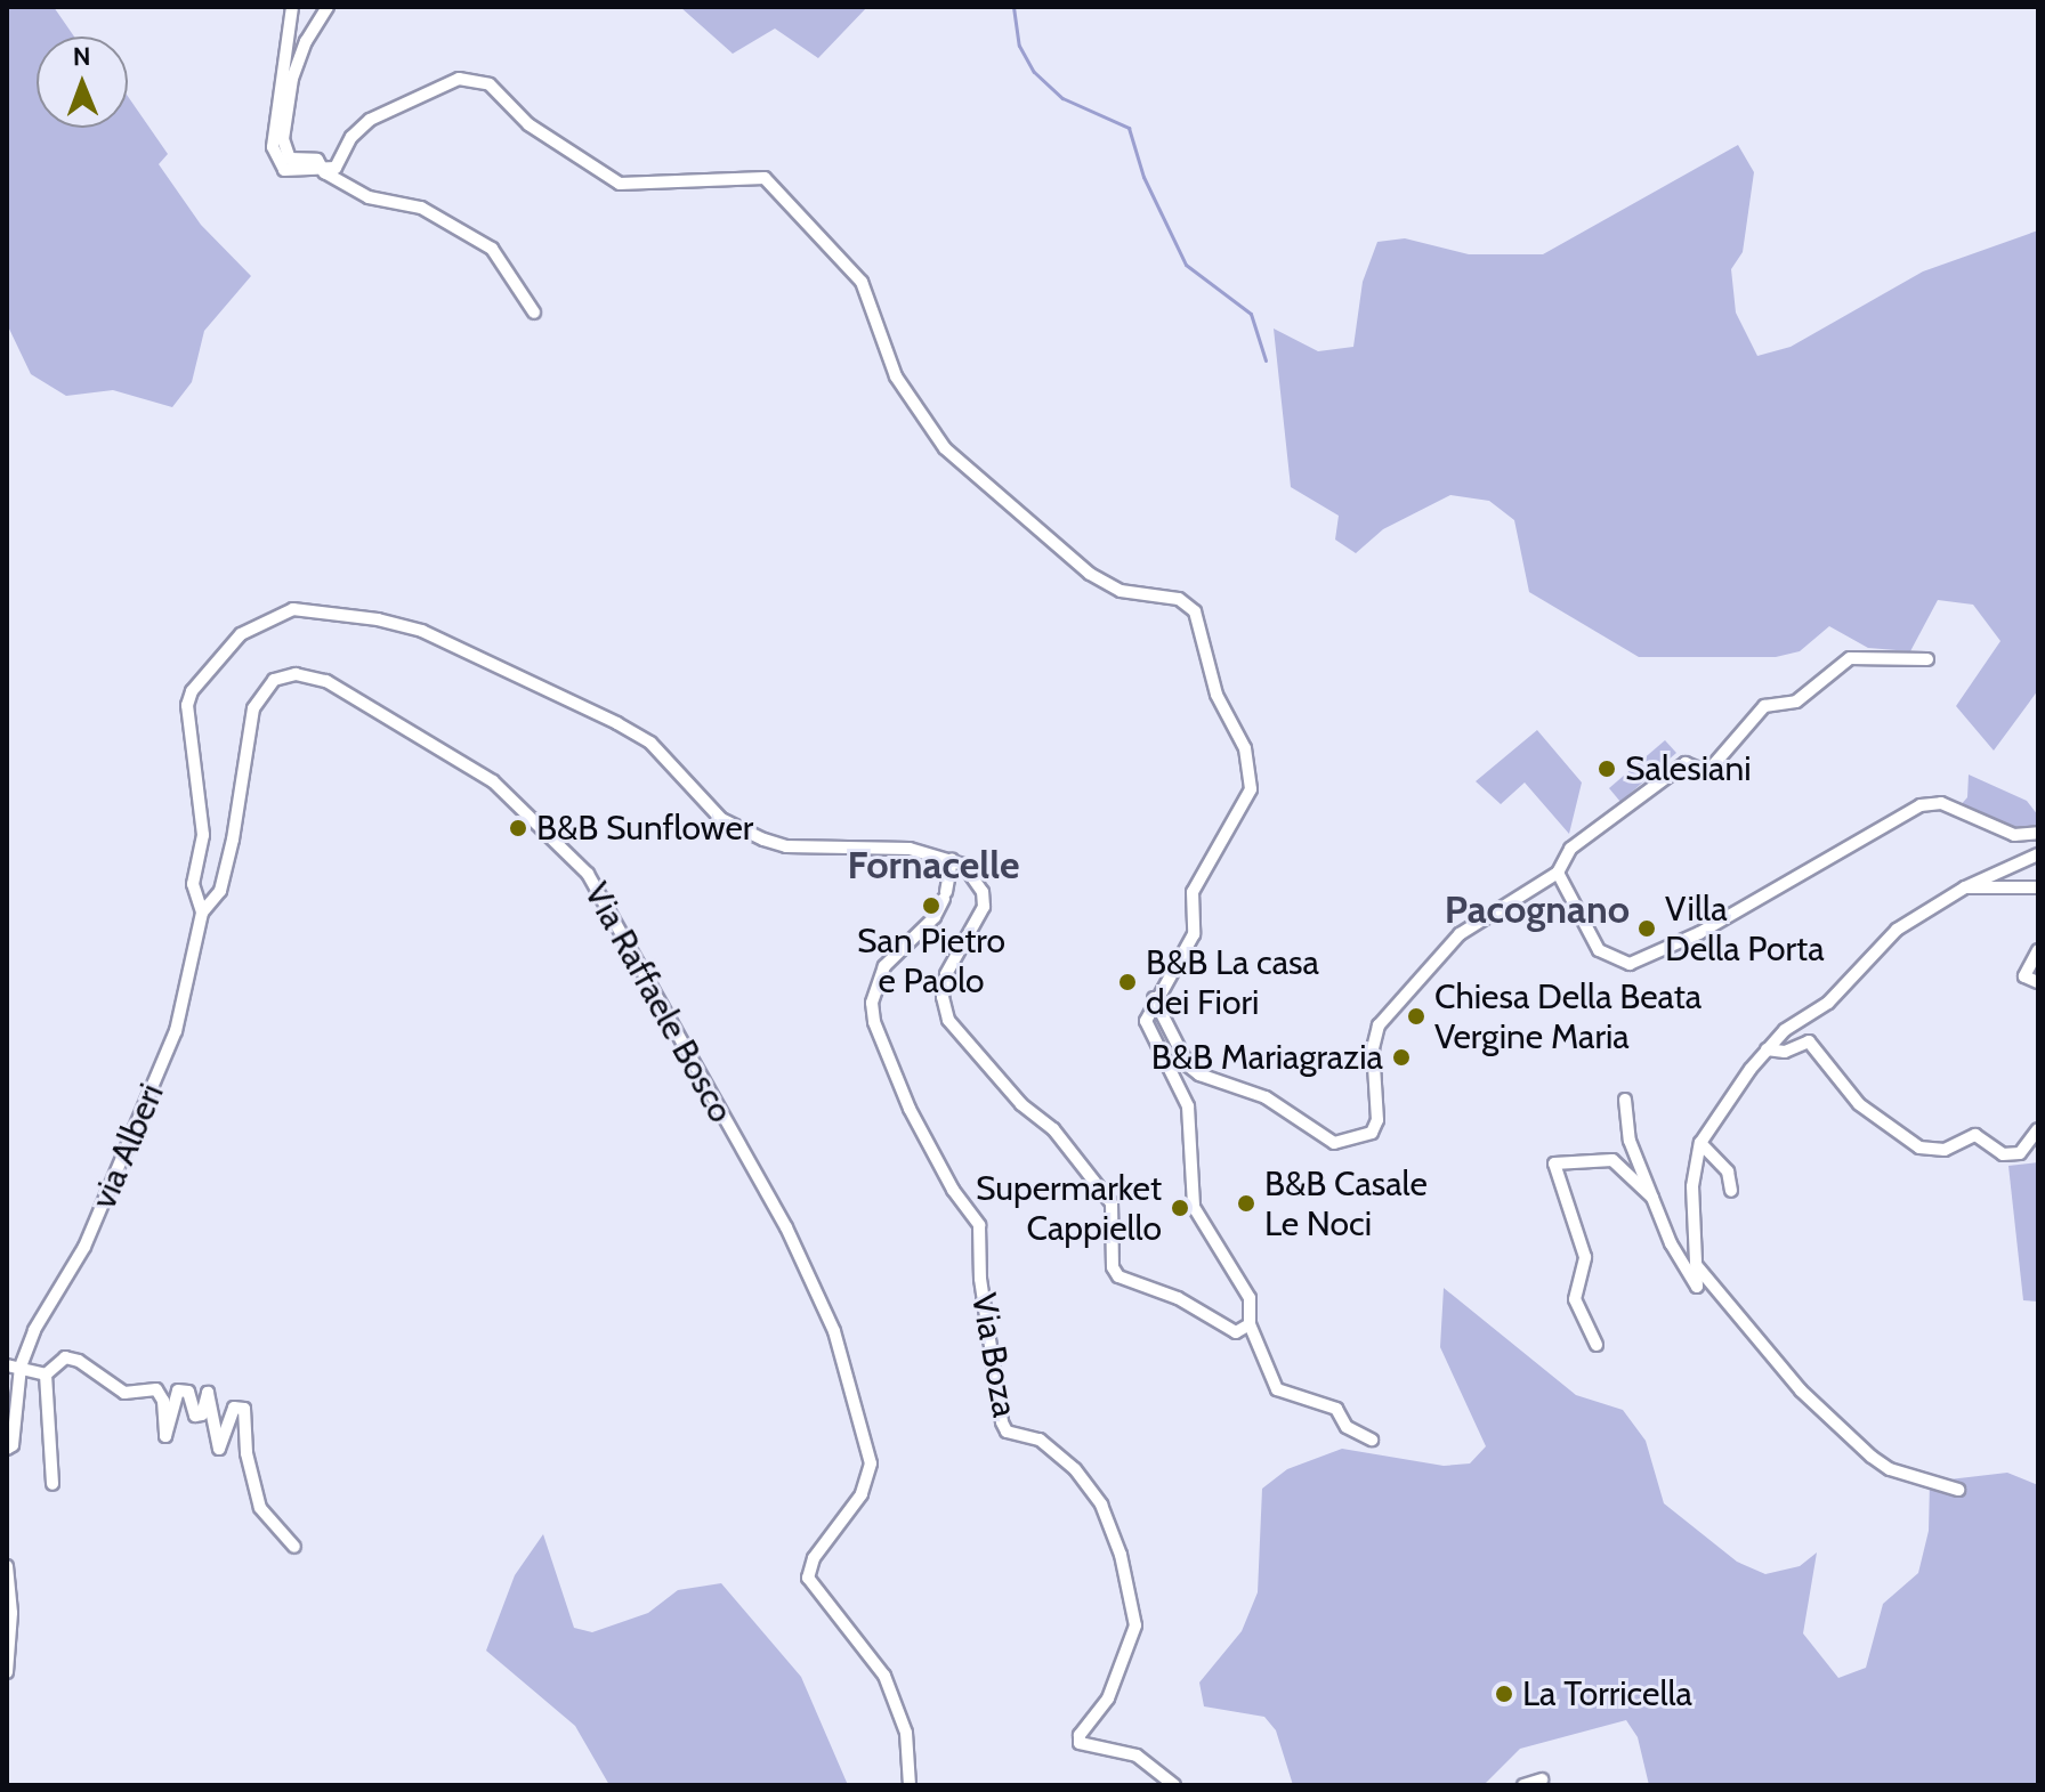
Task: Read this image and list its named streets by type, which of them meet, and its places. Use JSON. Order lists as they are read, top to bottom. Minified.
{"streets":{"street":["Via Raffaele Bosco","via Alberi","Via Boza"]},"crossings":[["Via Raffaele Bosco","via Alberi"]],"districts":["Fornacelle","Pacognano"],"places":["Salesiani","B&B Sunflower","San Pietro e Paolo","Villa Della Porta","B&B La casa dei Fiori","Chiesa Della Beata Vergine Maria","B&B Mariagrazia","B&B Casale Le Noci","Supermarket Cappiello","La Torricella"],"north":"top"}
